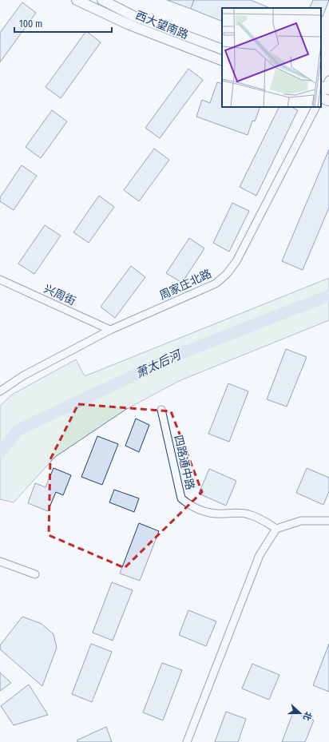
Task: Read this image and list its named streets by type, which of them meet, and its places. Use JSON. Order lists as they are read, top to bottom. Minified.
{"streets":{"main road":["西大望南路"],"street":["周家庄北路","兴周街","四路通中路"]},"crossings":[["周家庄北路","兴周街"]],"water":["萧太后河"],"scale_bar":"100 m","north":"right"}
